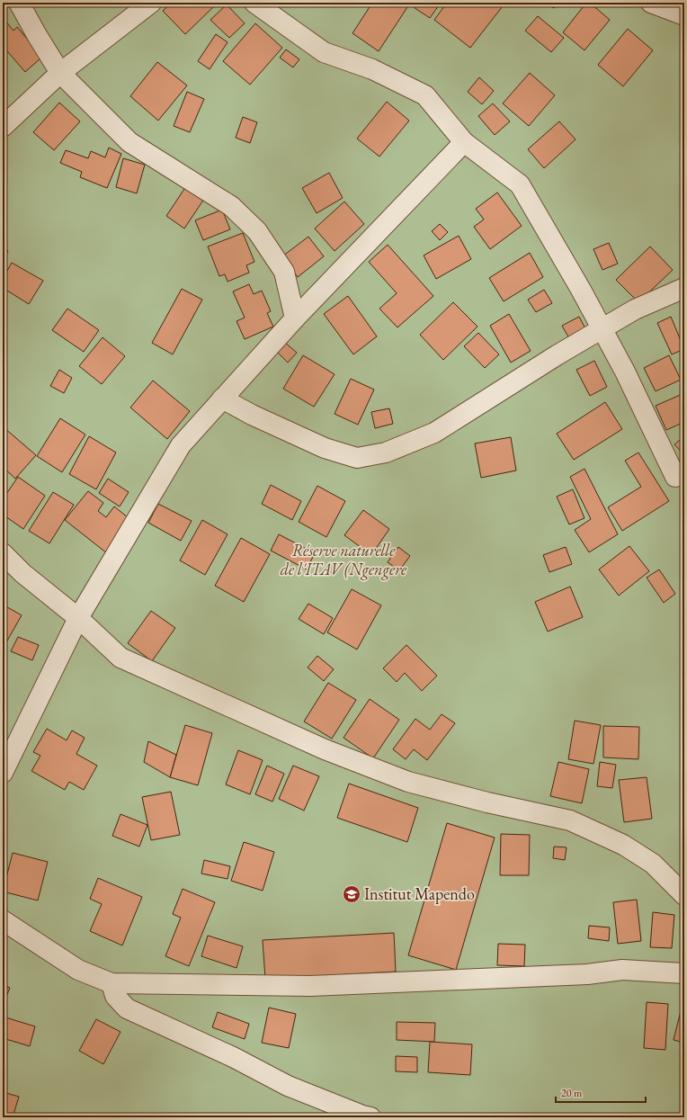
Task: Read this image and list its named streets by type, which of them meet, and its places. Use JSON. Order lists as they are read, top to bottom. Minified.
{"parks":["Réserve naturelle de l'ITAV (Ngengere"],"places":{"school or university":["Institut Mapendo"]},"scale_bar":"20 m"}
